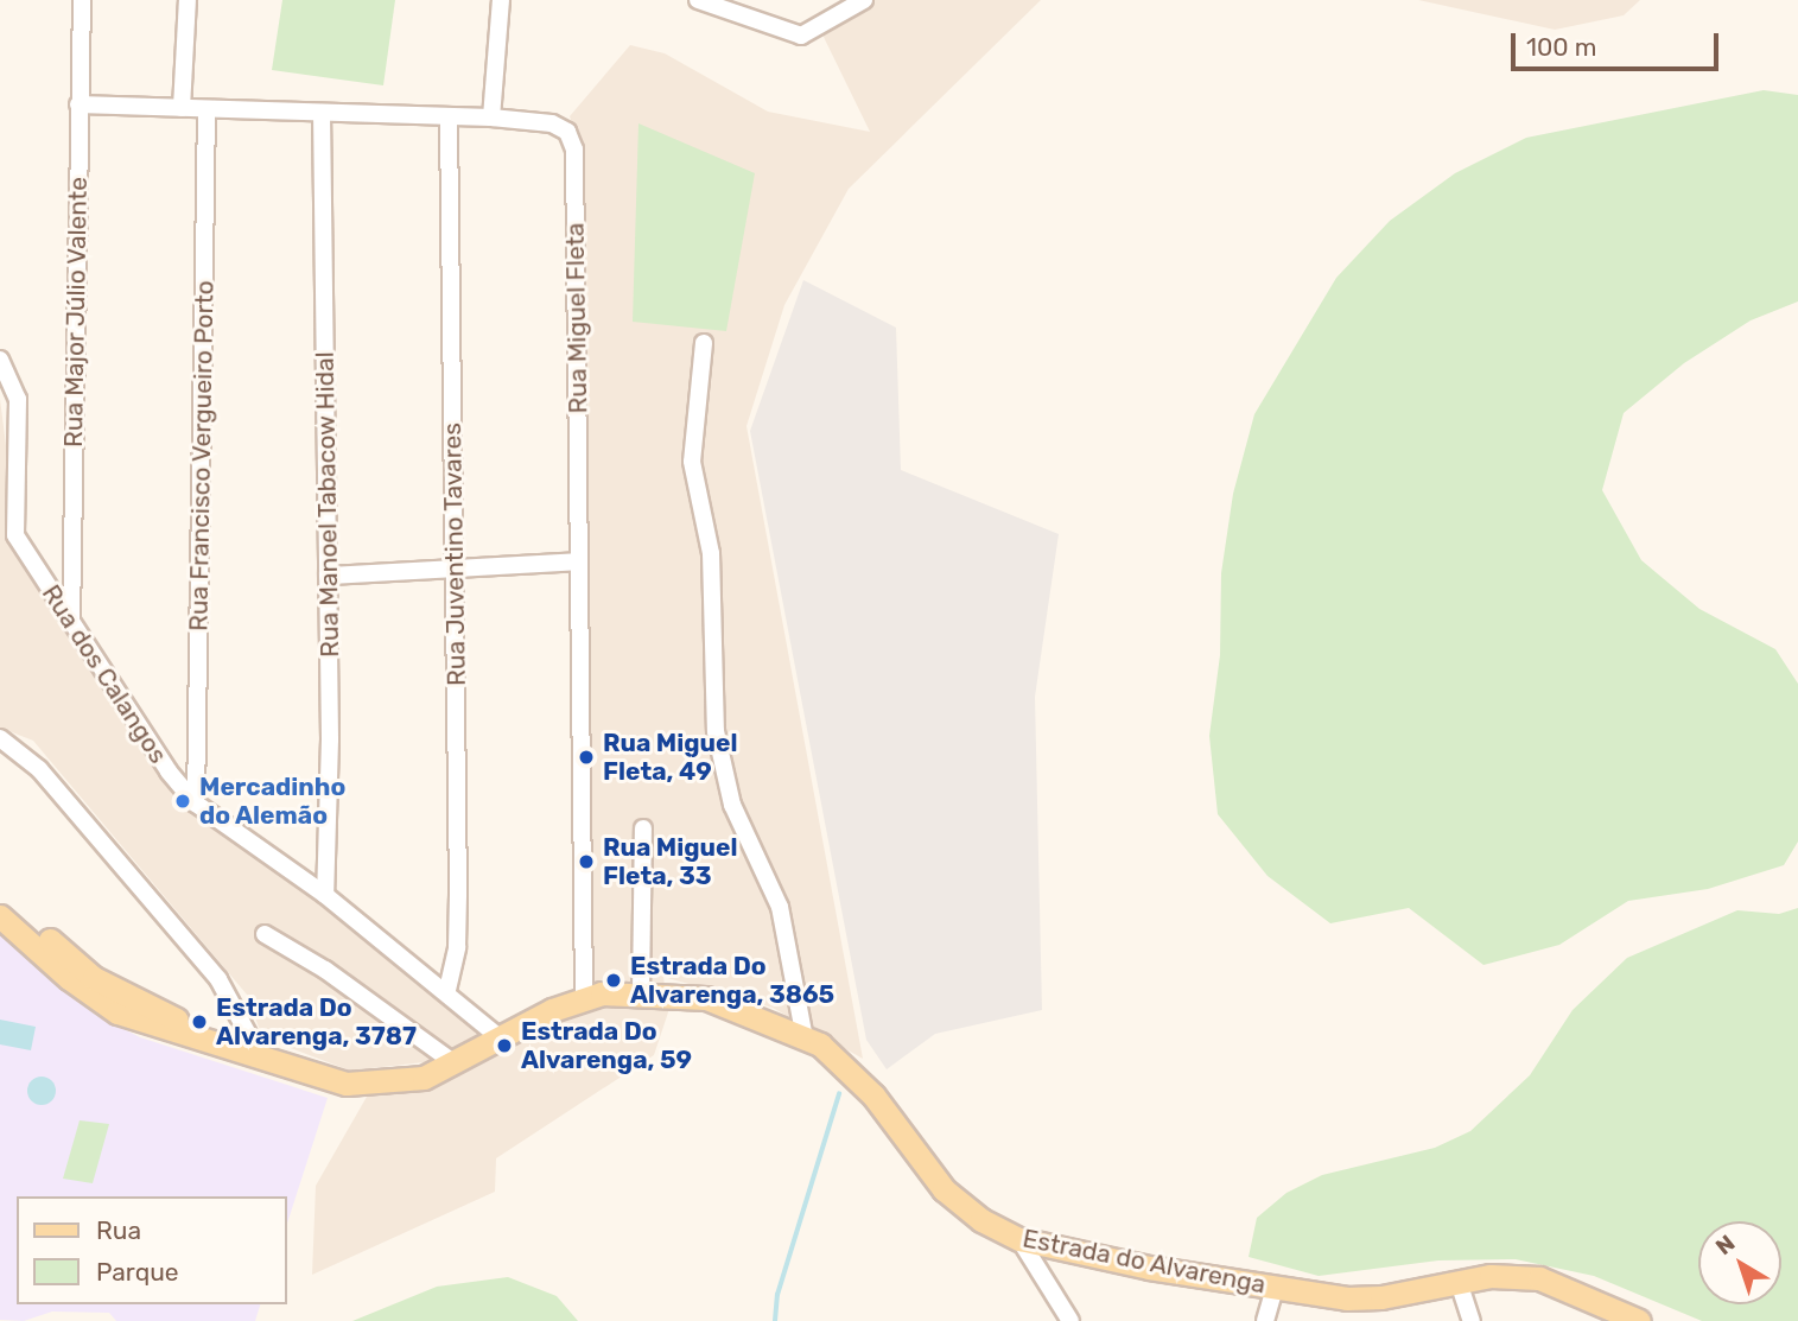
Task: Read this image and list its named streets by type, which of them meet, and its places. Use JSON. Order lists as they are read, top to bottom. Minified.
{"streets":{"main road":["Estrada do Alvarenga"],"street":["Rua Major Júlio Valente","Rua Miguel Fleta","Rua Francisco Vergueiro Porto","Rua Manoel Tabacow Hidal","Rua Juventino Tavares","Rua dos Calangos"]},"crossings":[["Rua Major Júlio Valente","Rua Miguel Fleta"],["Rua Major Júlio Valente","Rua dos Calangos"],["Rua Miguel Fleta","Rua Francisco Vergueiro Porto"],["Rua Miguel Fleta","Rua Manoel Tabacow Hidal"],["Rua Miguel Fleta","Rua Juventino Tavares"],["Rua Miguel Fleta","Estrada do Alvarenga"],["Rua Francisco Vergueiro Porto","Rua dos Calangos"],["Rua Manoel Tabacow Hidal","Rua dos Calangos"],["Rua Juventino Tavares","Rua dos Calangos"],["Rua dos Calangos","Estrada do Alvarenga"]],"places":["Rua Miguel Fleta, 49","Mercadinho do Alemão","Rua Miguel Fleta, 33","Estrada Do Alvarenga, 3865","Estrada Do Alvarenga, 3787","Estrada Do Alvarenga, 59"],"legend":["Rua","Parque"],"scale_bar":"100 m","north":"top left"}
